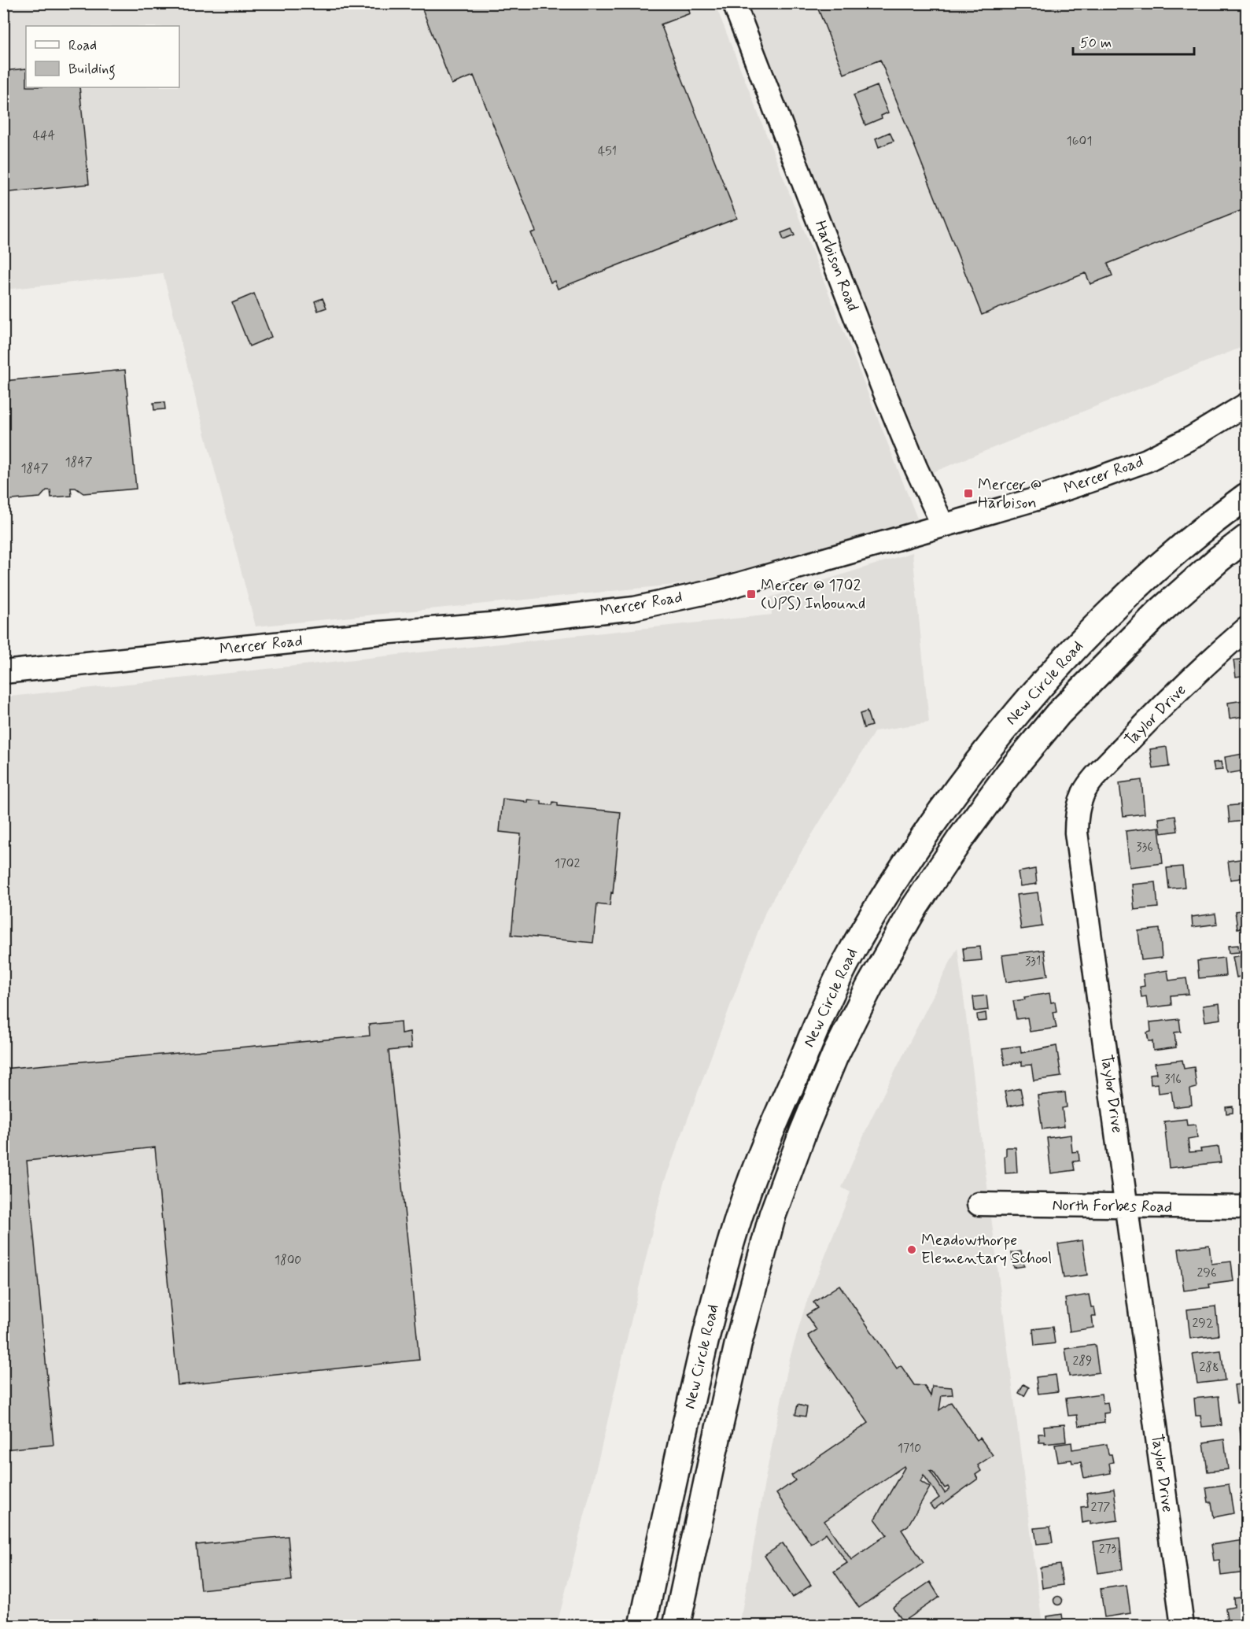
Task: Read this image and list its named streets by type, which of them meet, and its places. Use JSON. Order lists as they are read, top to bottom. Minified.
{"streets":{"highway":["New Circle Road"],"street":["Harbison Road","Mercer Road","Taylor Drive","North Forbes Road"]},"crossings":[["Harbison Road","Mercer Road"],["Taylor Drive","North Forbes Road"]],"places":{"transit":["Mercer @ Harbison","Mercer @ 1702 (UPS) Inbound"],"other":["Meadowthorpe Elementary School"]},"house_numbers":["444","1601","451","1847","1847","336","1702","331","316","1800","296","292","289","288","1710","277","273"],"legend":["Road","Building"],"scale_bar":"50 m"}
